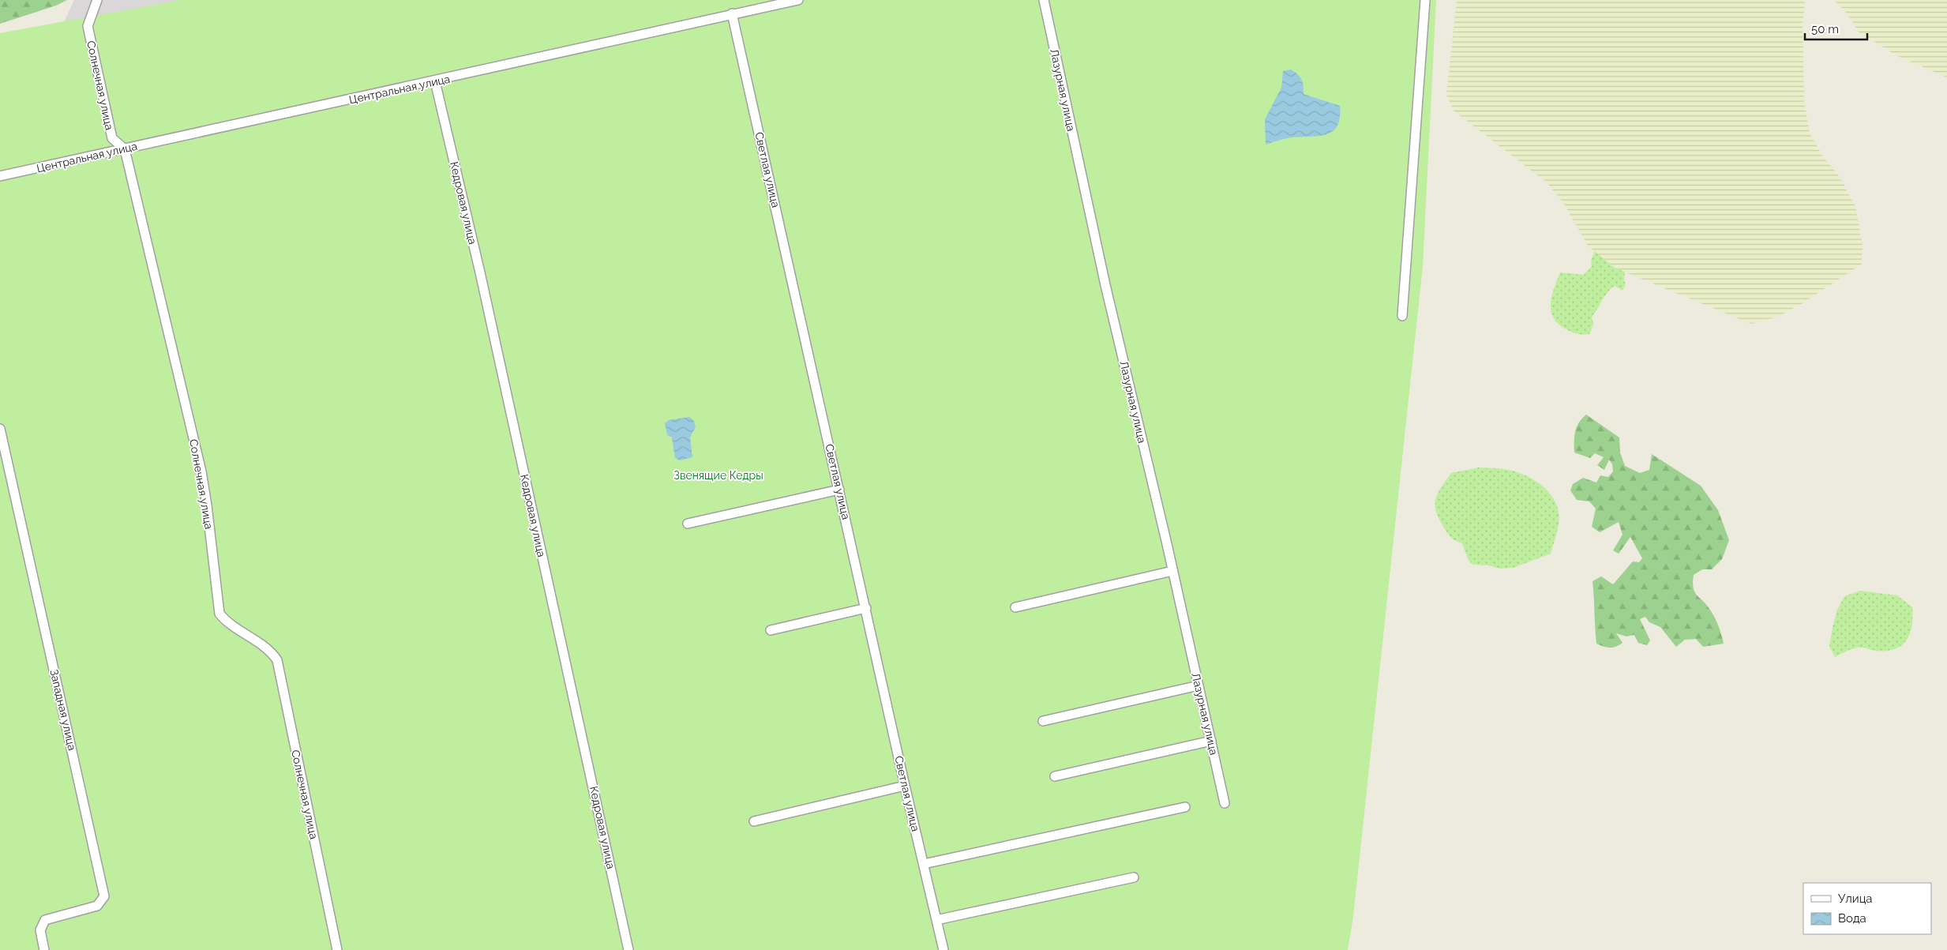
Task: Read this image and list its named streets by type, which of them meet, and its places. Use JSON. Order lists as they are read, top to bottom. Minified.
{"streets":{"street":["Солнечная улица","Центральная улица","Лазурная улица","Светлая улица","Кедровая улица","Западная улица"]},"crossings":[["Солнечная улица","Центральная улица"],["Центральная улица","Светлая улица"],["Центральная улица","Кедровая улица"]],"parks":["Звенящие Кедры"],"legend":["Улица","Вода"],"scale_bar":"50 m"}
